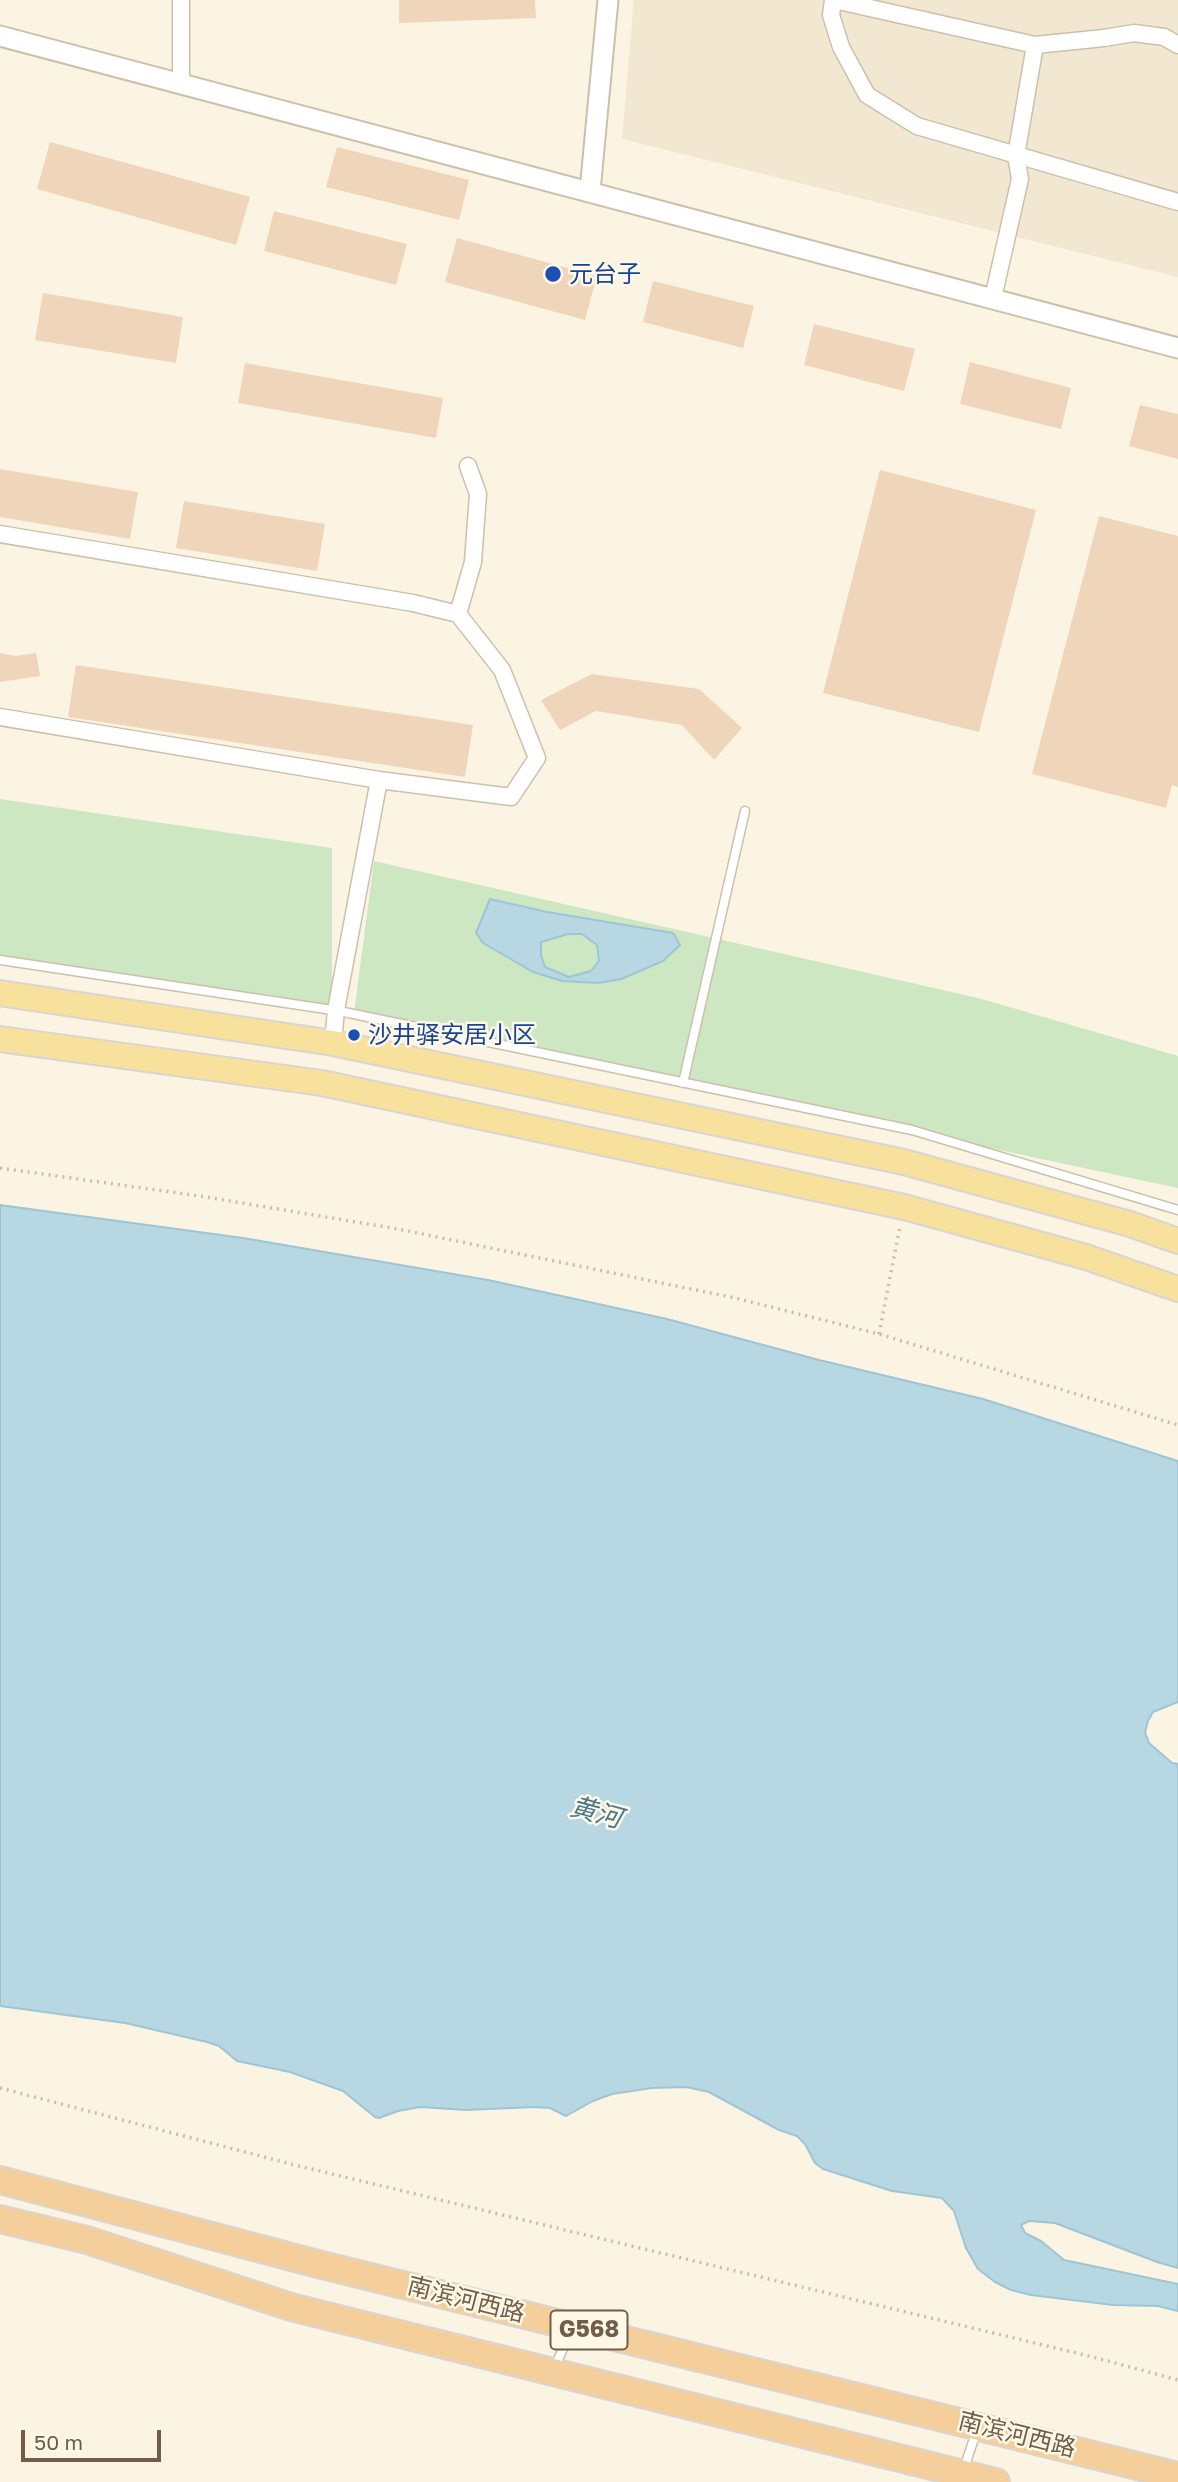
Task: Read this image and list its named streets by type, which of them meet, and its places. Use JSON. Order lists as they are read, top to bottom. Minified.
{"streets":{"highway":["南滨河西路","G568"]},"water":["黄河"],"places":["元台子","沙井驿安居小区"],"scale_bar":"50 m"}
